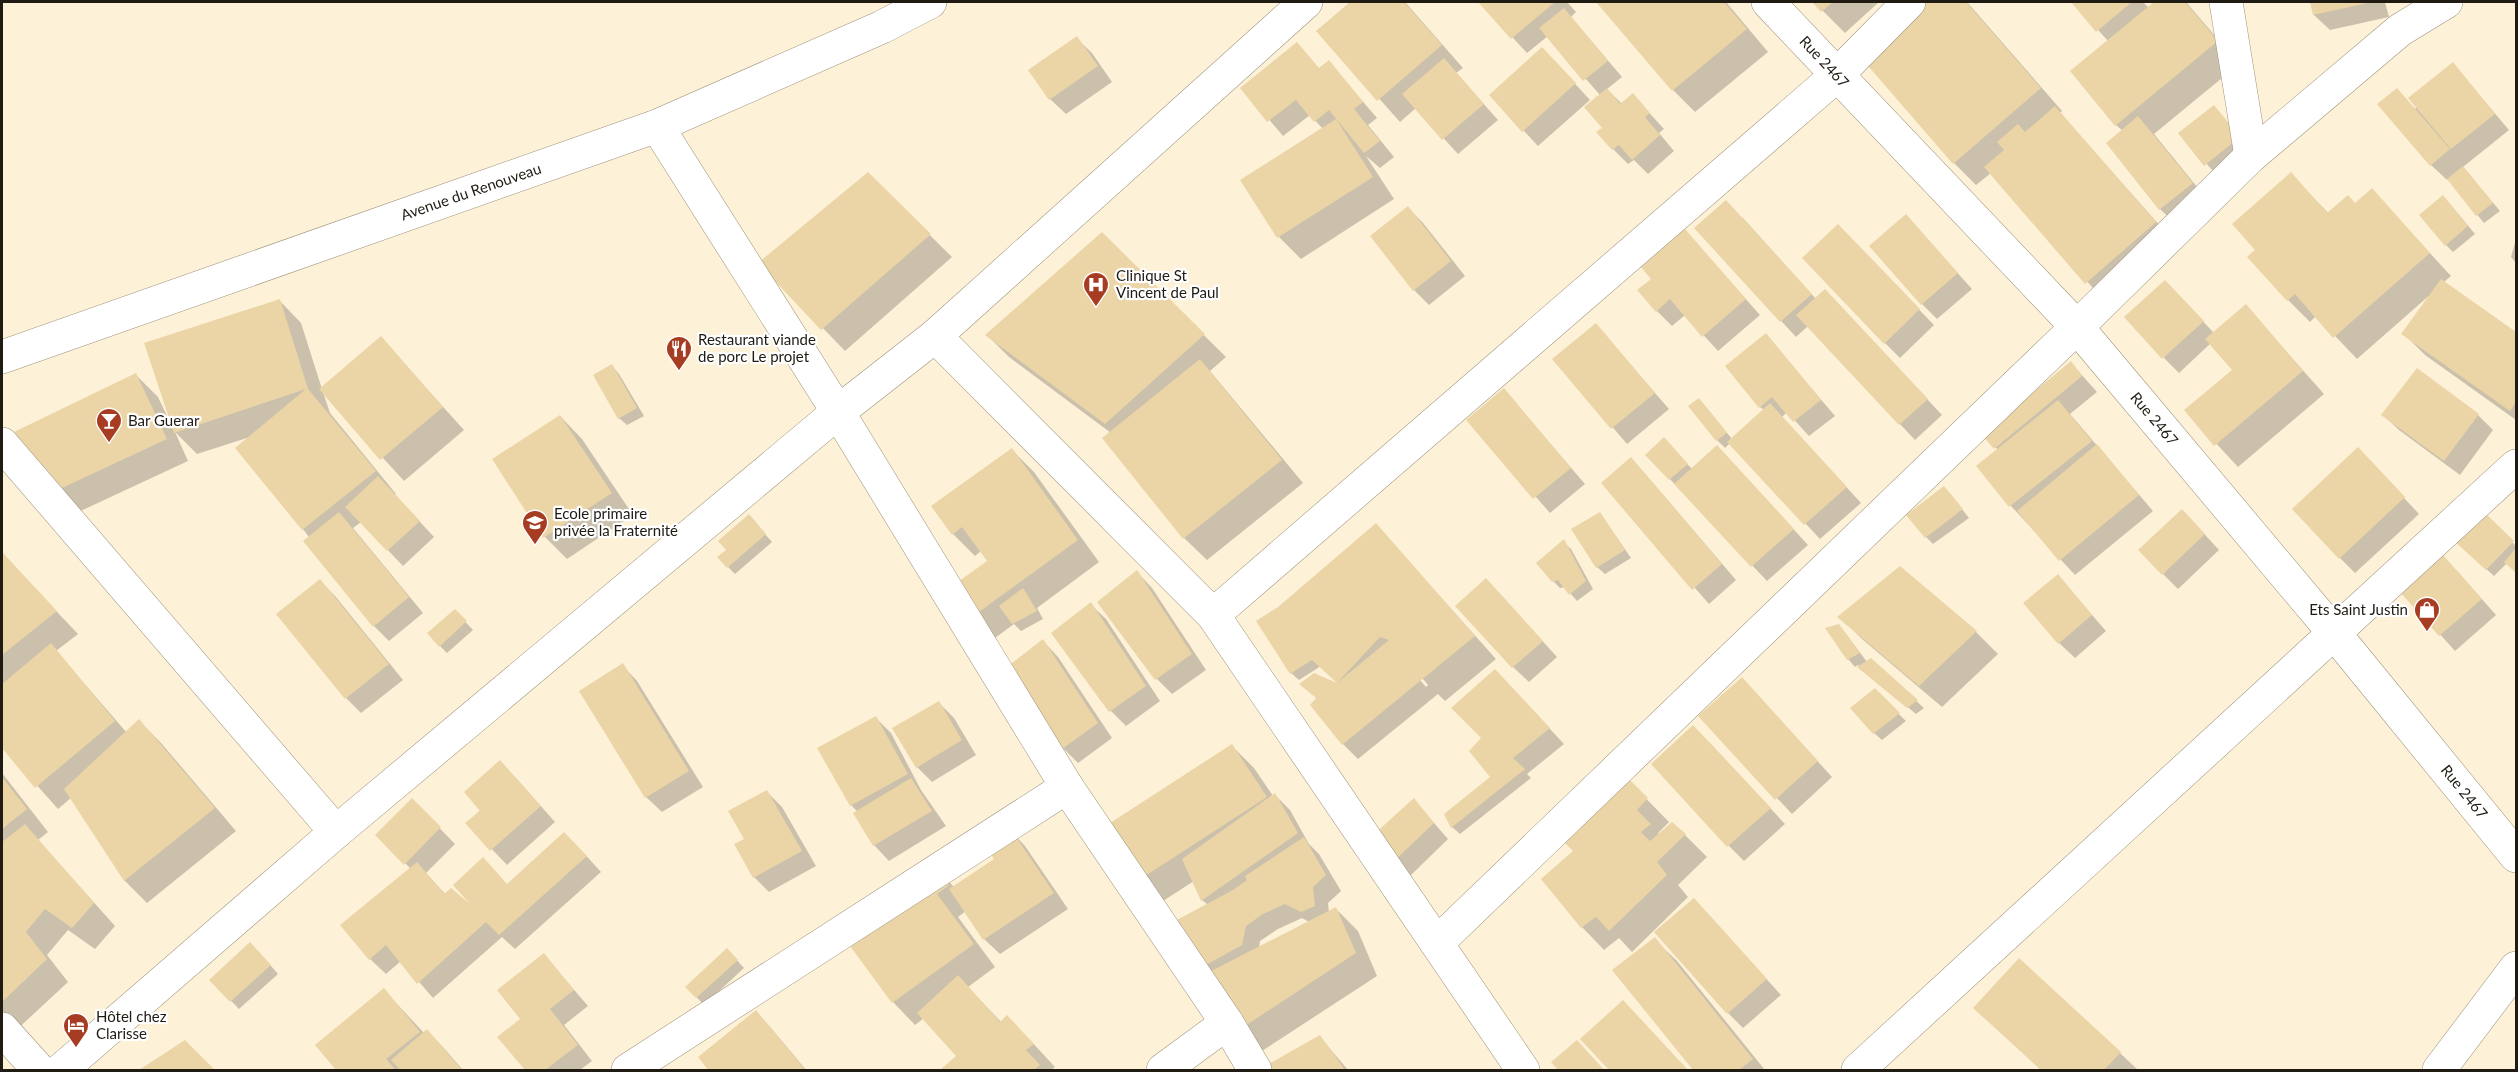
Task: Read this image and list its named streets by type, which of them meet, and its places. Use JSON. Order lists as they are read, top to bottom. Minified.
{"streets":{"street":["Rue 2467","Avenue du Renouveau"]},"places":{"hospital":["Clinique St Vincent de Paul"],"restaurant":["Restaurant viande de porc Le projet"],"bar":["Bar Guerar"],"school or university":["Ecole primaire privée la Fraternité"],"shop":["Ets Saint Justin"],"hotel":["Hôtel chez Clarisse"]}}
